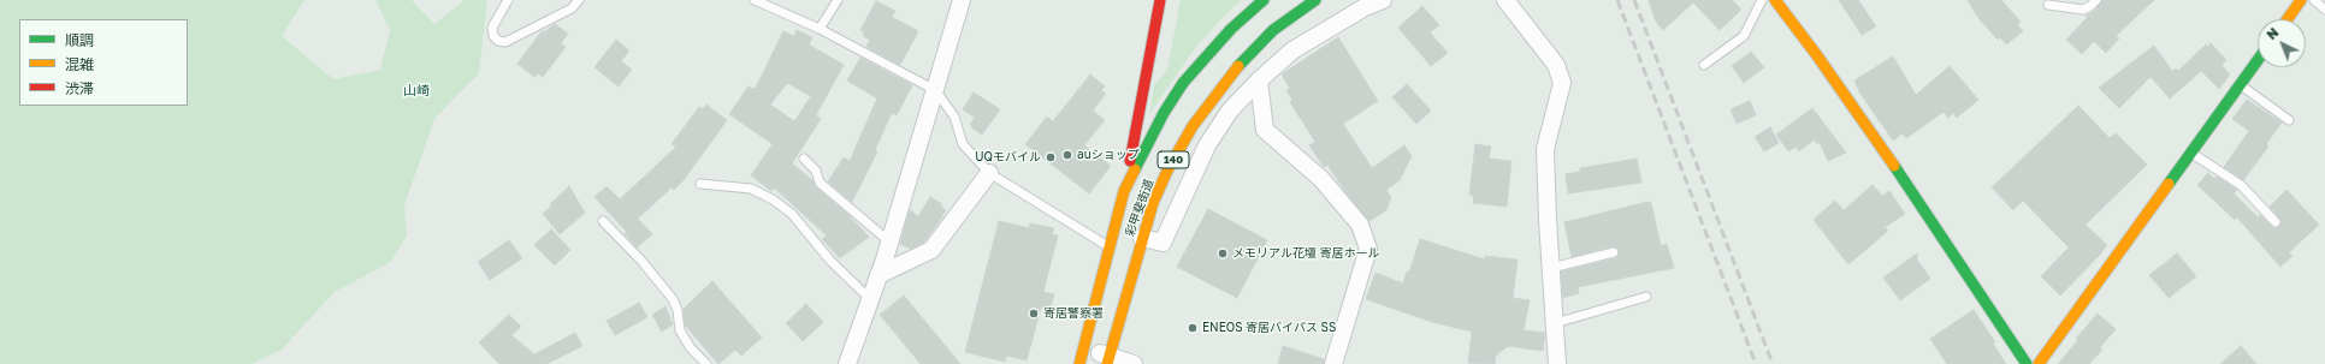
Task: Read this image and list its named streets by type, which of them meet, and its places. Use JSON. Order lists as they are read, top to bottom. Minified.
{"streets":{"main road":["140","彩甲斐街道"]},"districts":["山崎"],"places":["auショップ","UQモバイル","メモリアル花壇 寄居ホール","寄居警察署","ENEOS 寄居バイパス SS"],"legend":["順調","混雑","渋滞"],"north":"top left"}
